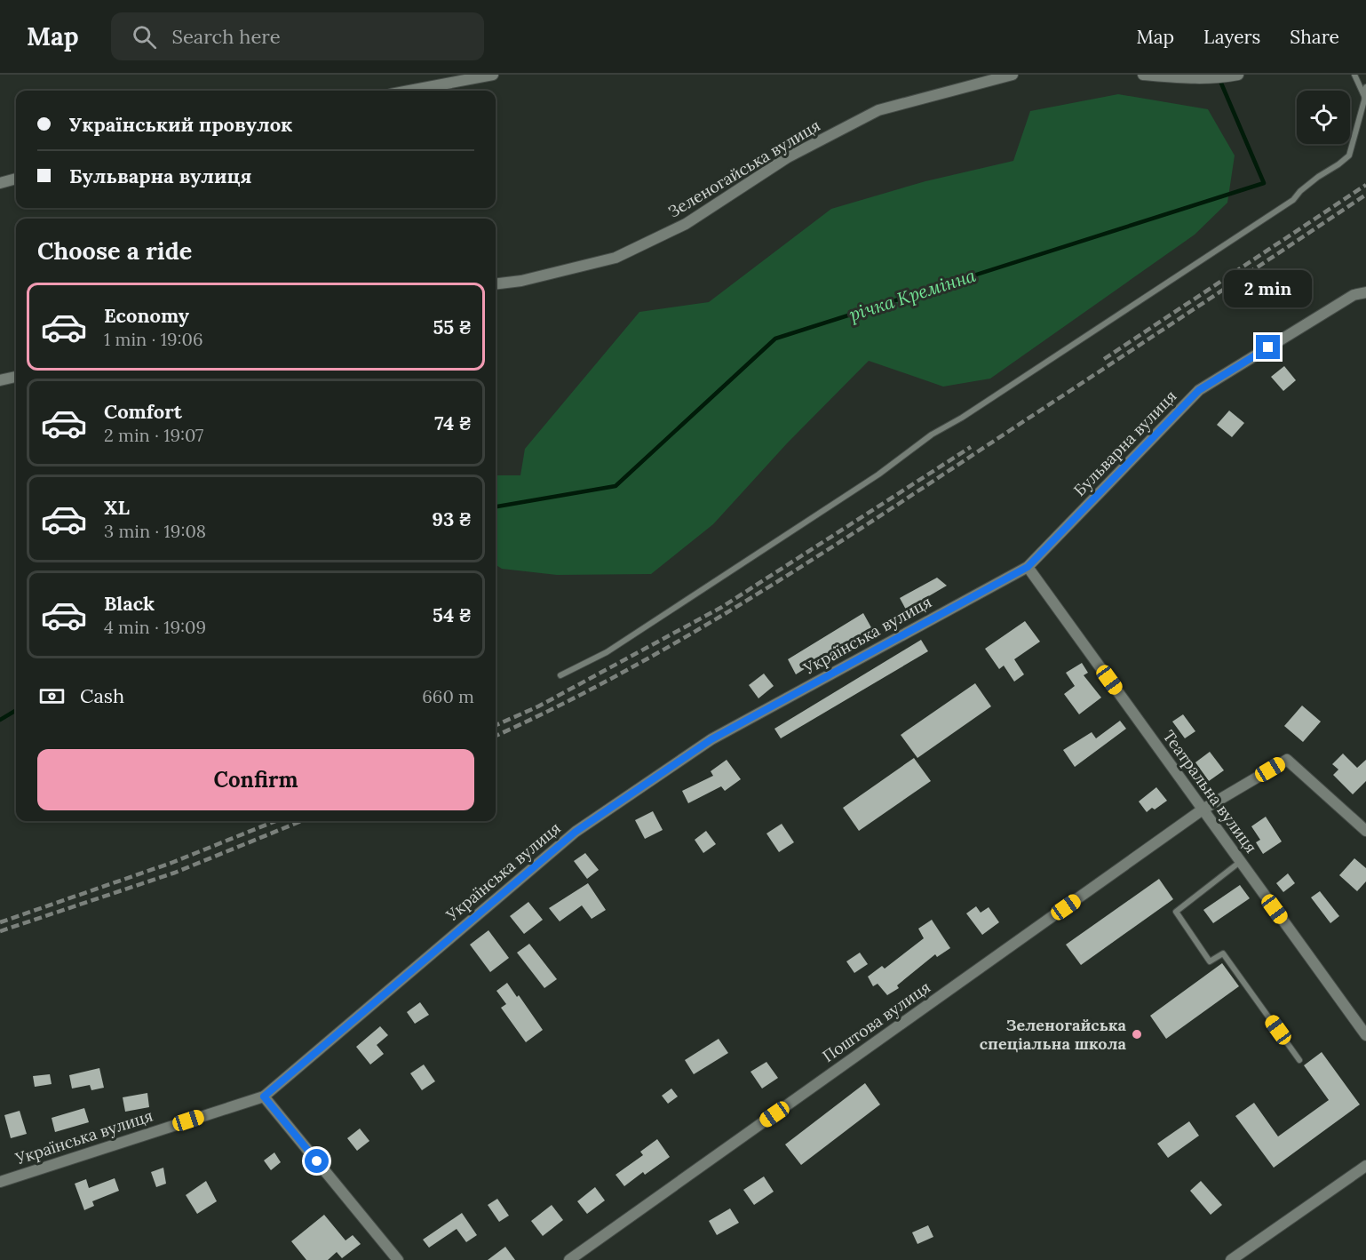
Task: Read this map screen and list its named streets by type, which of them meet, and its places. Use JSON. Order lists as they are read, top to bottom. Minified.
{"streets":{"street":["Зеленогайська вулиця","Бульварна вулиця","Українська вулиця","Театральна вулиця","Поштова вулиця"]},"crossings":[["Бульварна вулиця","Українська вулиця"],["Бульварна вулиця","Театральна вулиця"],["Українська вулиця","Театральна вулиця"],["Театральна вулиця","Поштова вулиця"]],"water":["річка Кремінна"],"places":["Зеленогайська спеціальна школа"],"page":{"header":"Map","search":"Search here","nav":["Map","Layers","Share"],"banner":["Український провулок","Бульварна вулиця"],"heading":"Choose a ride","bubble":"2 min","list":[{"name":"Economy","note":"1 min · 19:06","value":"55 ₴"},{"name":"Comfort","note":"2 min · 19:07","value":"74 ₴"},{"name":"XL","note":"3 min · 19:08","value":"93 ₴"},{"name":"Black","note":"4 min · 19:09","value":"54 ₴"}],"pay":["Cash","660 m"],"buttons":"Confirm"}}
